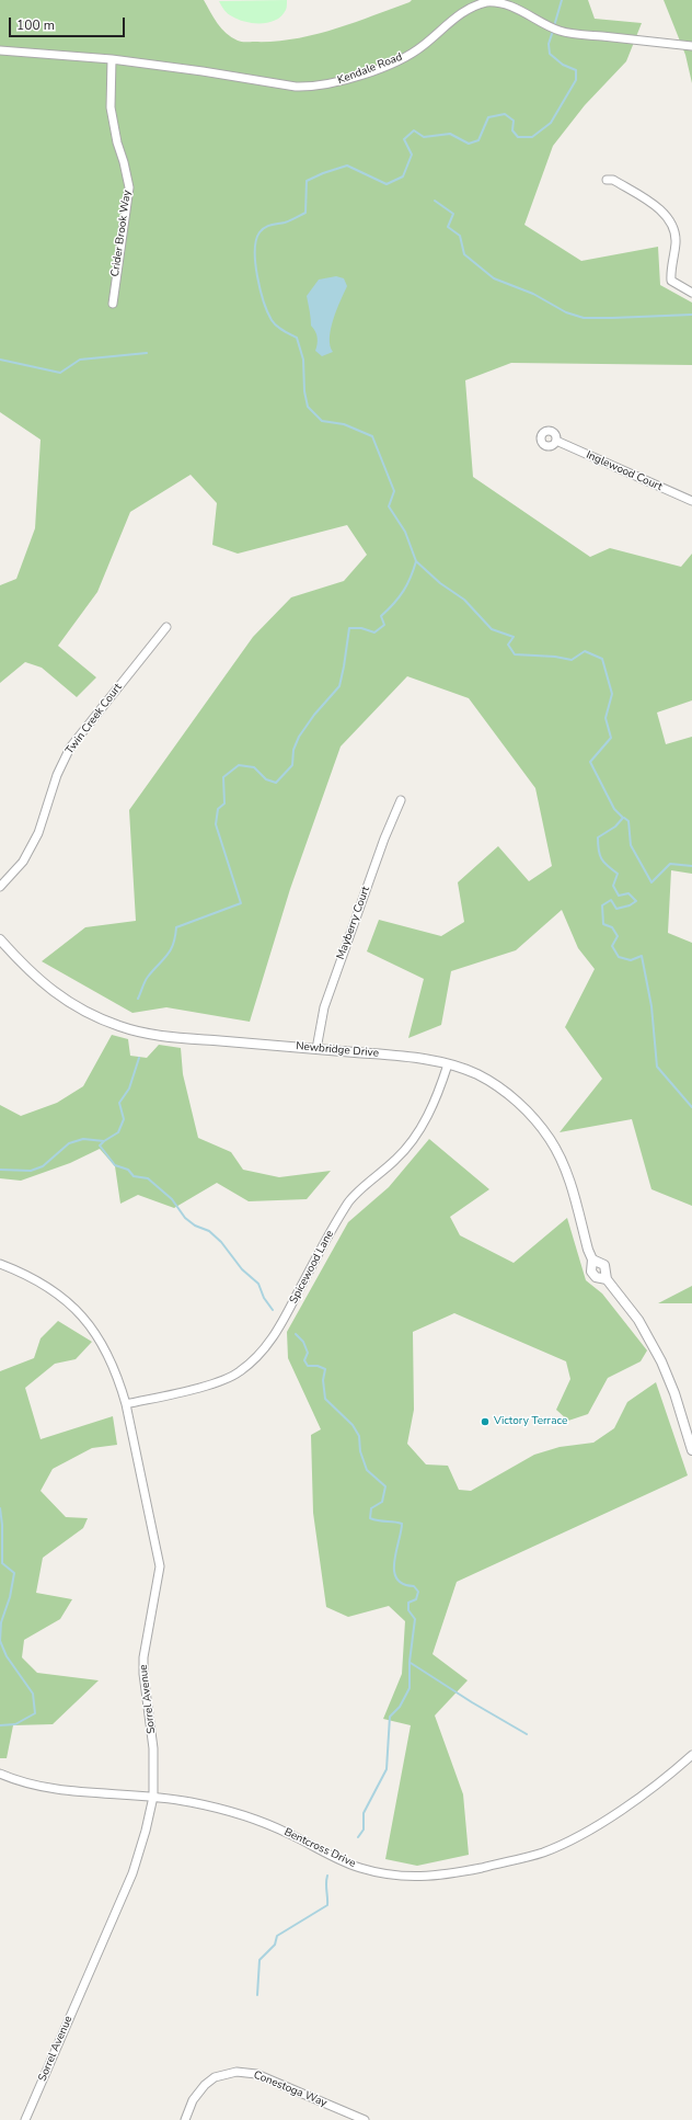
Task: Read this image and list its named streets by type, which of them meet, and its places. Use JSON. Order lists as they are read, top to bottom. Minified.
{"streets":{"street":["Kendale Road","Crider Brook Way","Inglewood Court","Twin Creek Court","Mayberry Court","Newbridge Drive","Spicewood Lane","Sorrel Avenue","Bentcross Drive","Conestoga Way"]},"crossings":[["Kendale Road","Crider Brook Way"],["Mayberry Court","Newbridge Drive"],["Newbridge Drive","Spicewood Lane"],["Spicewood Lane","Sorrel Avenue"],["Sorrel Avenue","Bentcross Drive"]],"places":["Victory Terrace"],"scale_bar":"100 m"}
